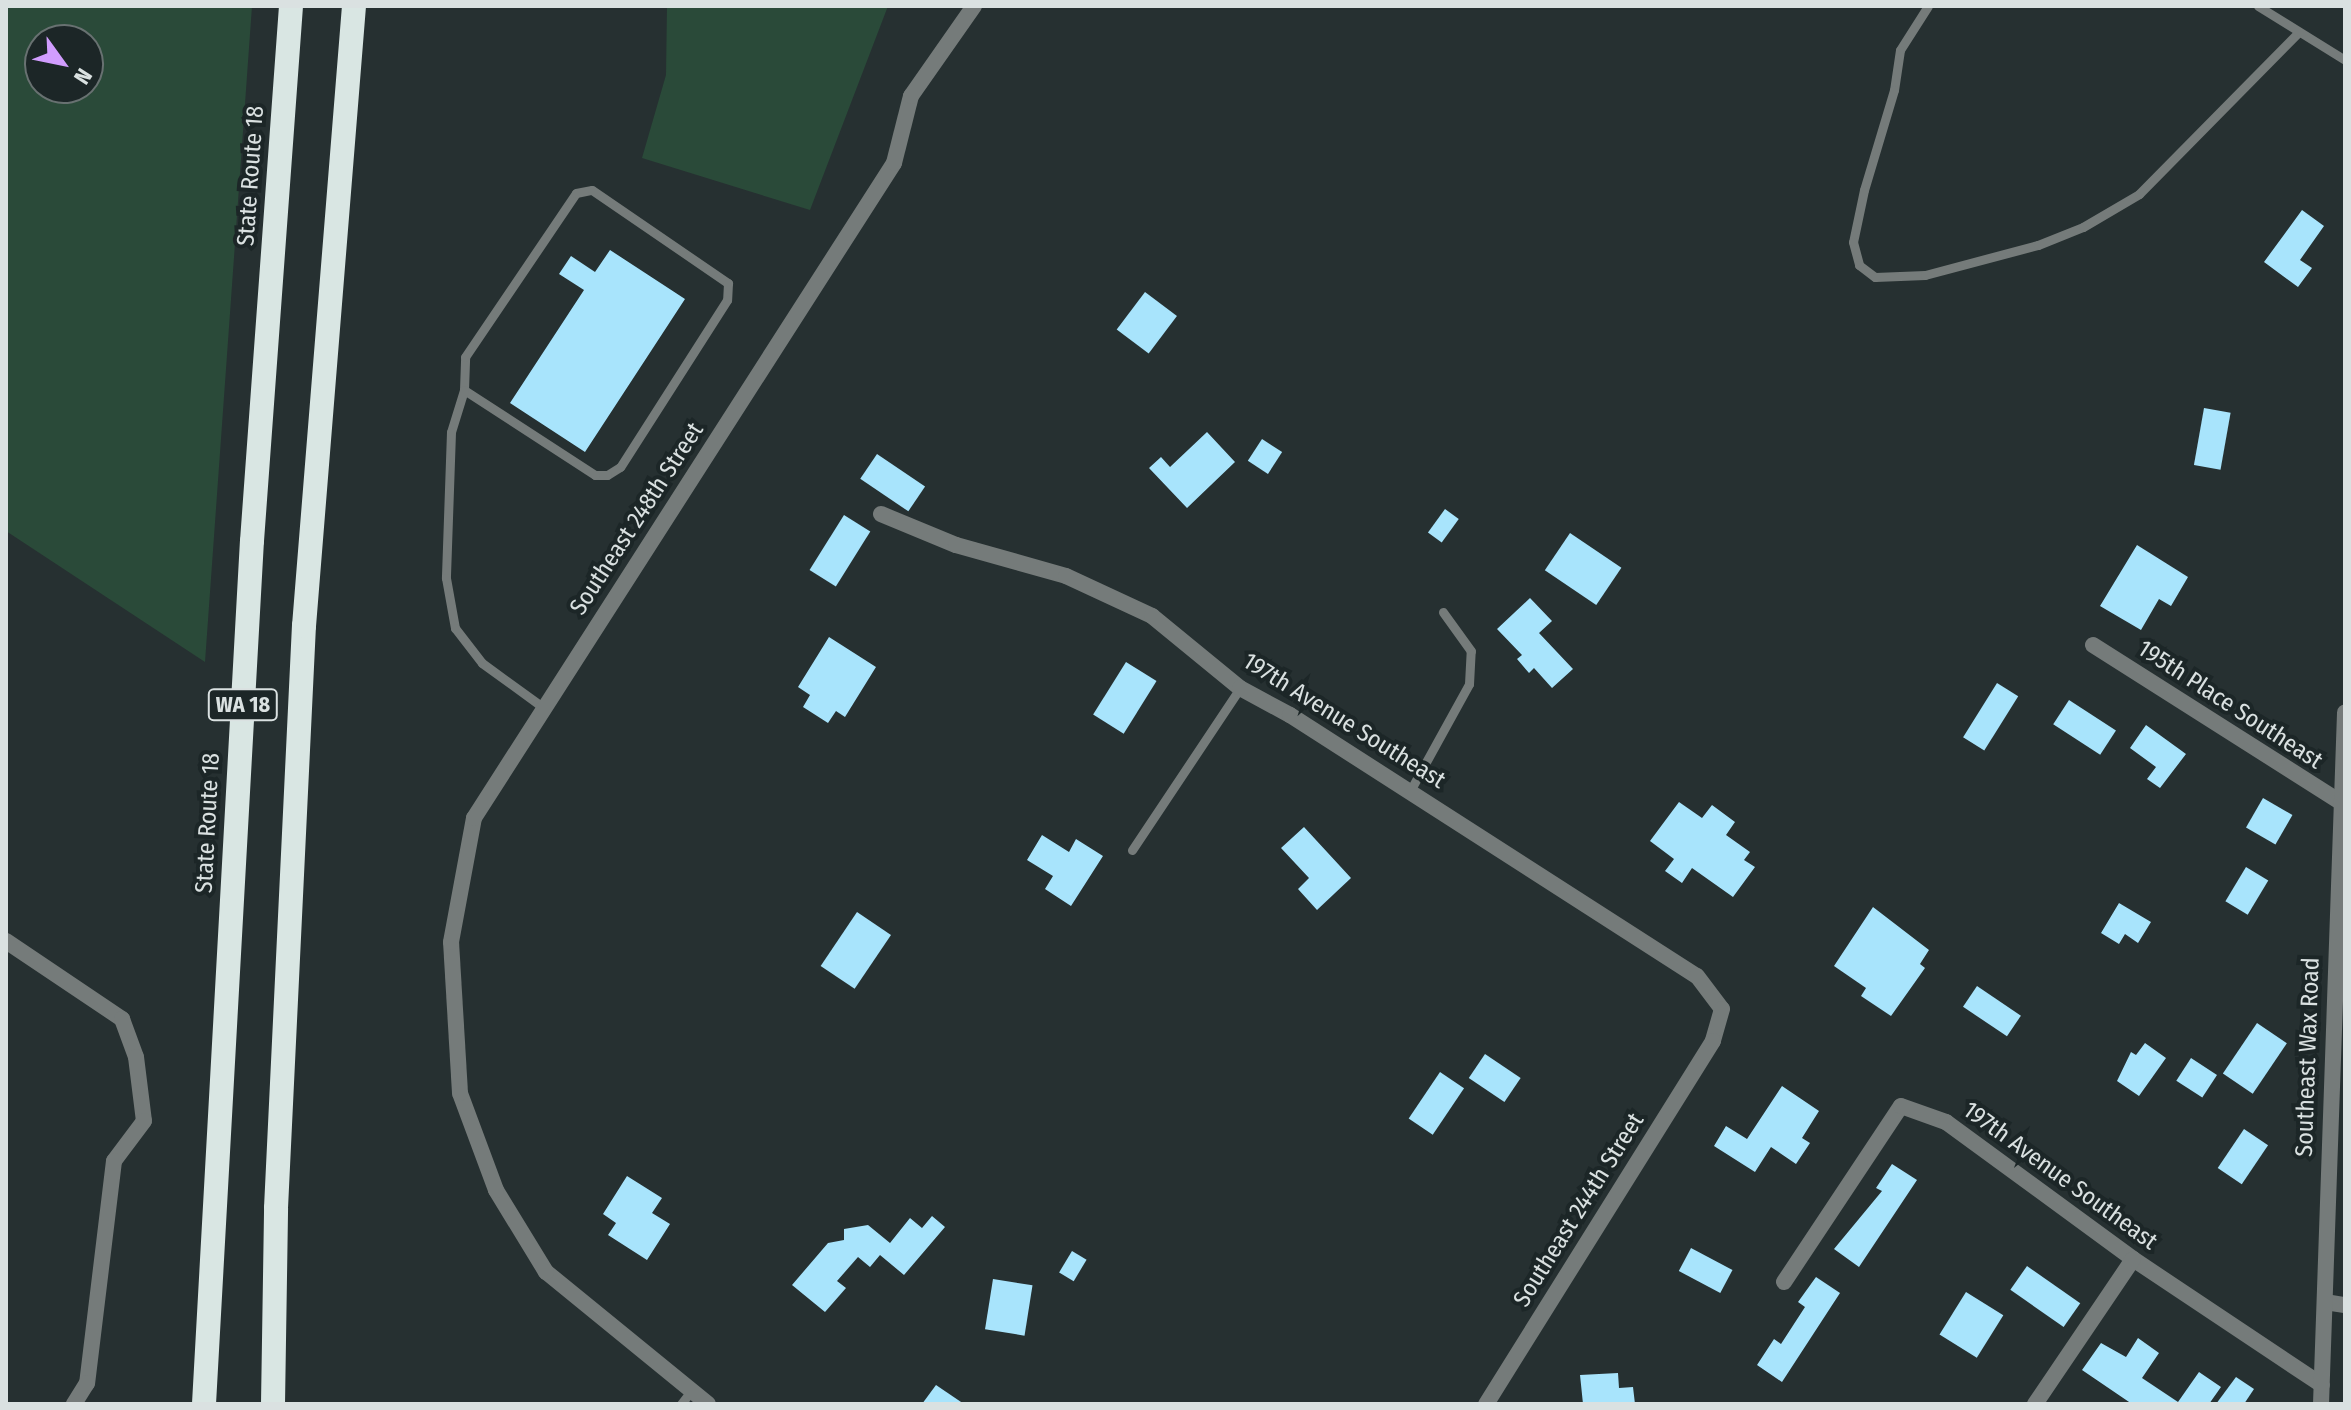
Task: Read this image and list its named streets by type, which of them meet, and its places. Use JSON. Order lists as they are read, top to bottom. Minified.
{"streets":{"highway":["State Route 18","WA 18"],"street":["Southeast 248th Street","195th Place Southeast","197th Avenue Southeast","Southeast Wax Road","Southeast 244th Street"]},"crossings":[["195th Place Southeast","Southeast Wax Road"],["197th Avenue Southeast","Southeast Wax Road"],["197th Avenue Southeast","Southeast 244th Street"]],"north":"bottom right"}
